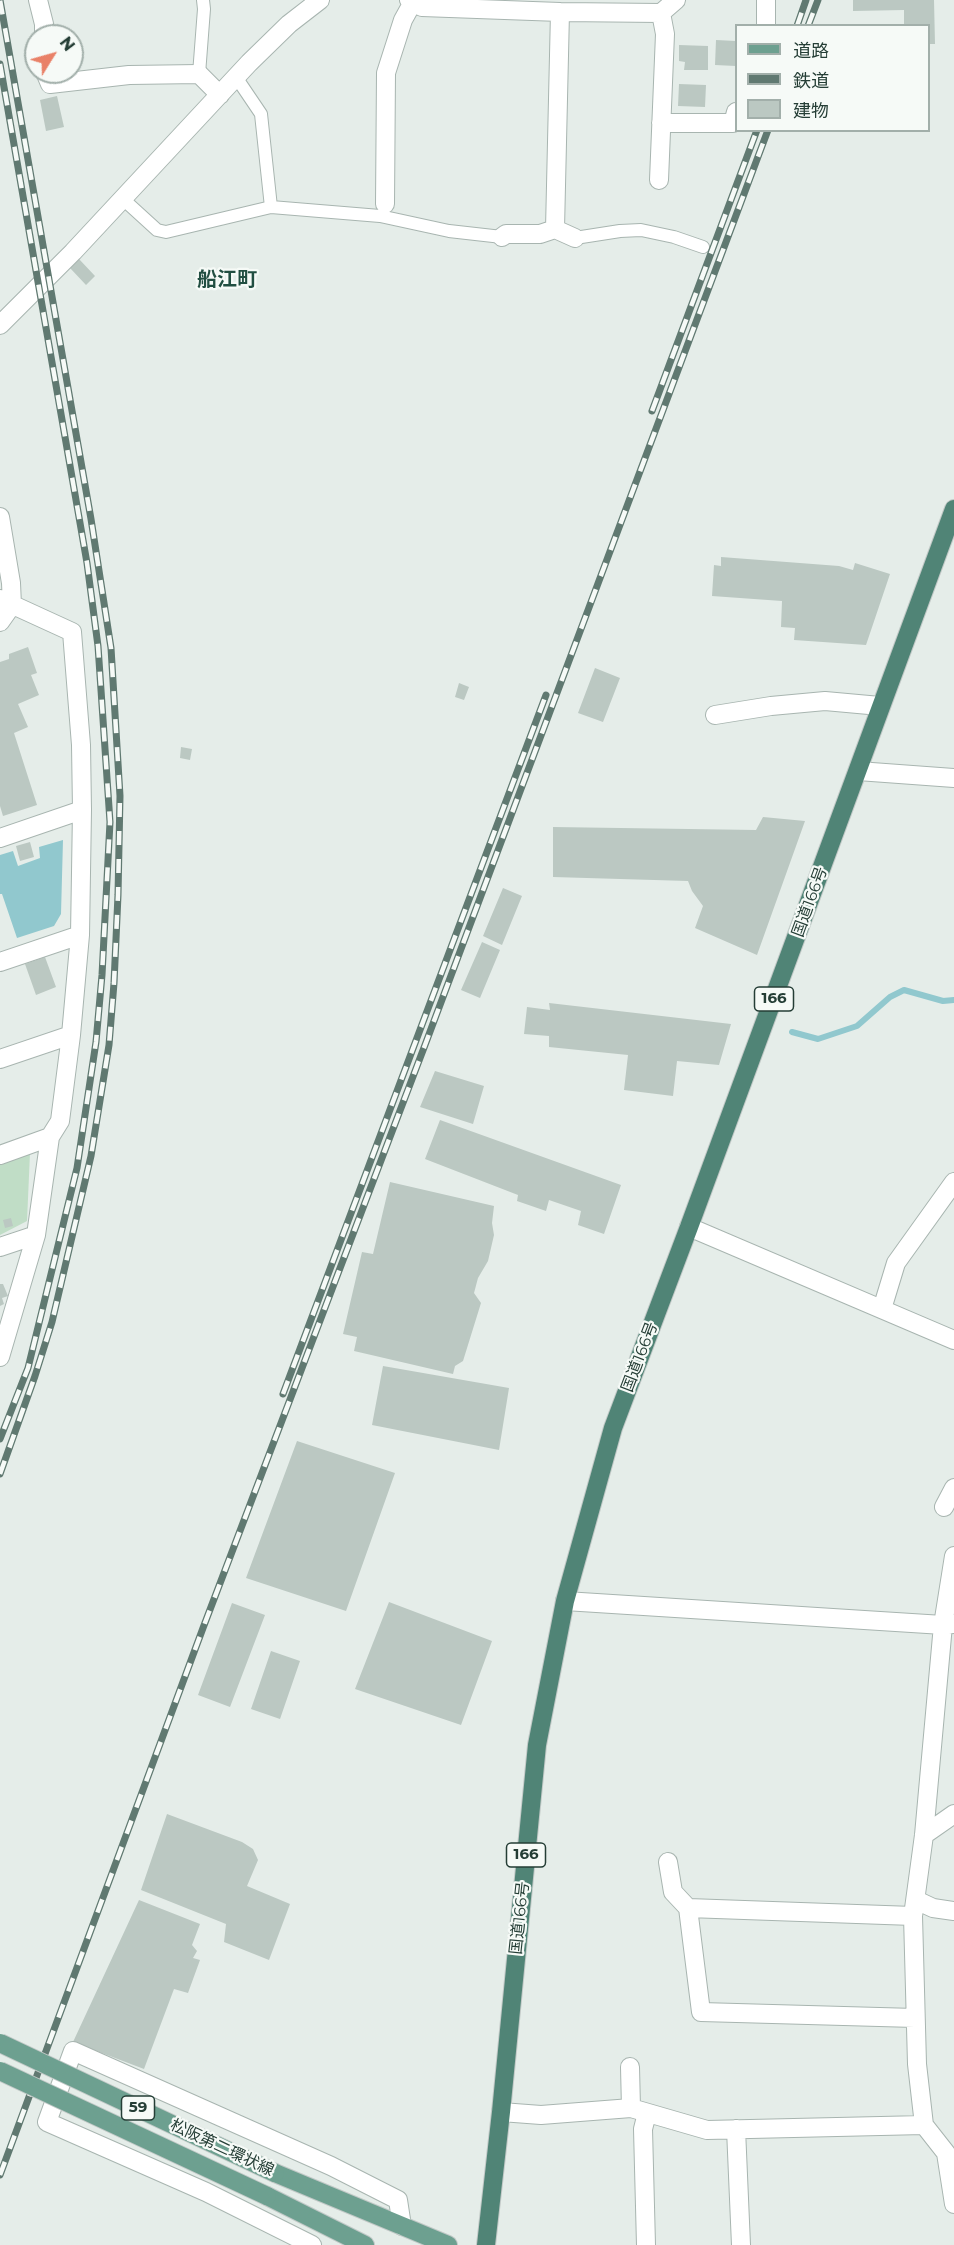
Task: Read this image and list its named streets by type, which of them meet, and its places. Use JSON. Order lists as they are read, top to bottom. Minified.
{"streets":{"highway":["国道166号","166"],"main road":["59","松阪第二環状線"]},"districts":["船江町"],"legend":["道路","鉄道","建物"],"north":"top right"}
